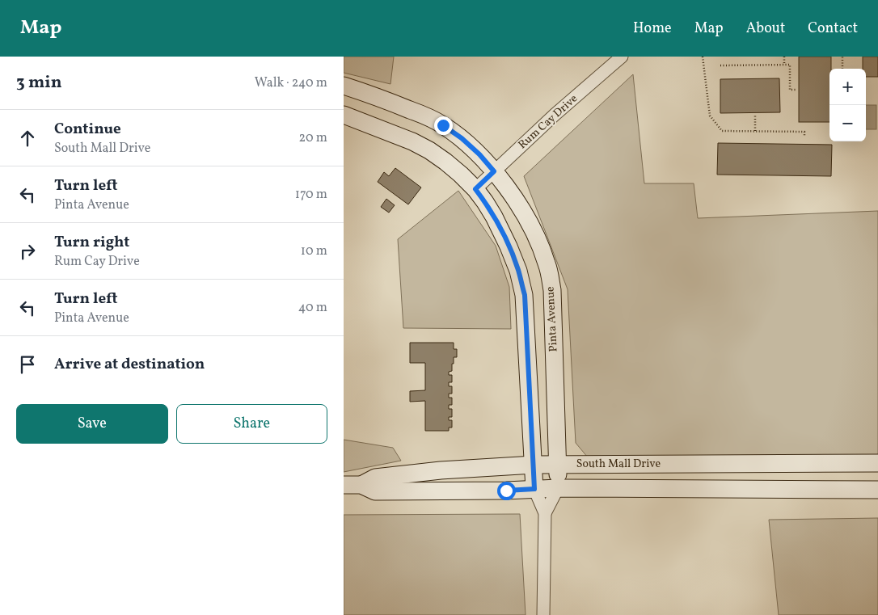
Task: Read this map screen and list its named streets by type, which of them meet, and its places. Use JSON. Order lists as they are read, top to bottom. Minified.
{"streets":{"street":["Rum Cay Drive","Pinta Avenue","South Mall Drive"]},"crossings":[["Rum Cay Drive","Pinta Avenue"],["Pinta Avenue","South Mall Drive"]],"page":{"header":"Map","nav":["Home","Map","About","Contact"],"heading":["3 min","Walk · 240 m"],"map_buttons":["+","−"],"list":[["Continue","South Mall Drive","20 m"],["Turn left","Pinta Avenue","170 m"],["Turn right","Rum Cay Drive","10 m"],["Turn left","Pinta Avenue","40 m"],"Arrive at destination"],"buttons":["Save","Share"]}}
